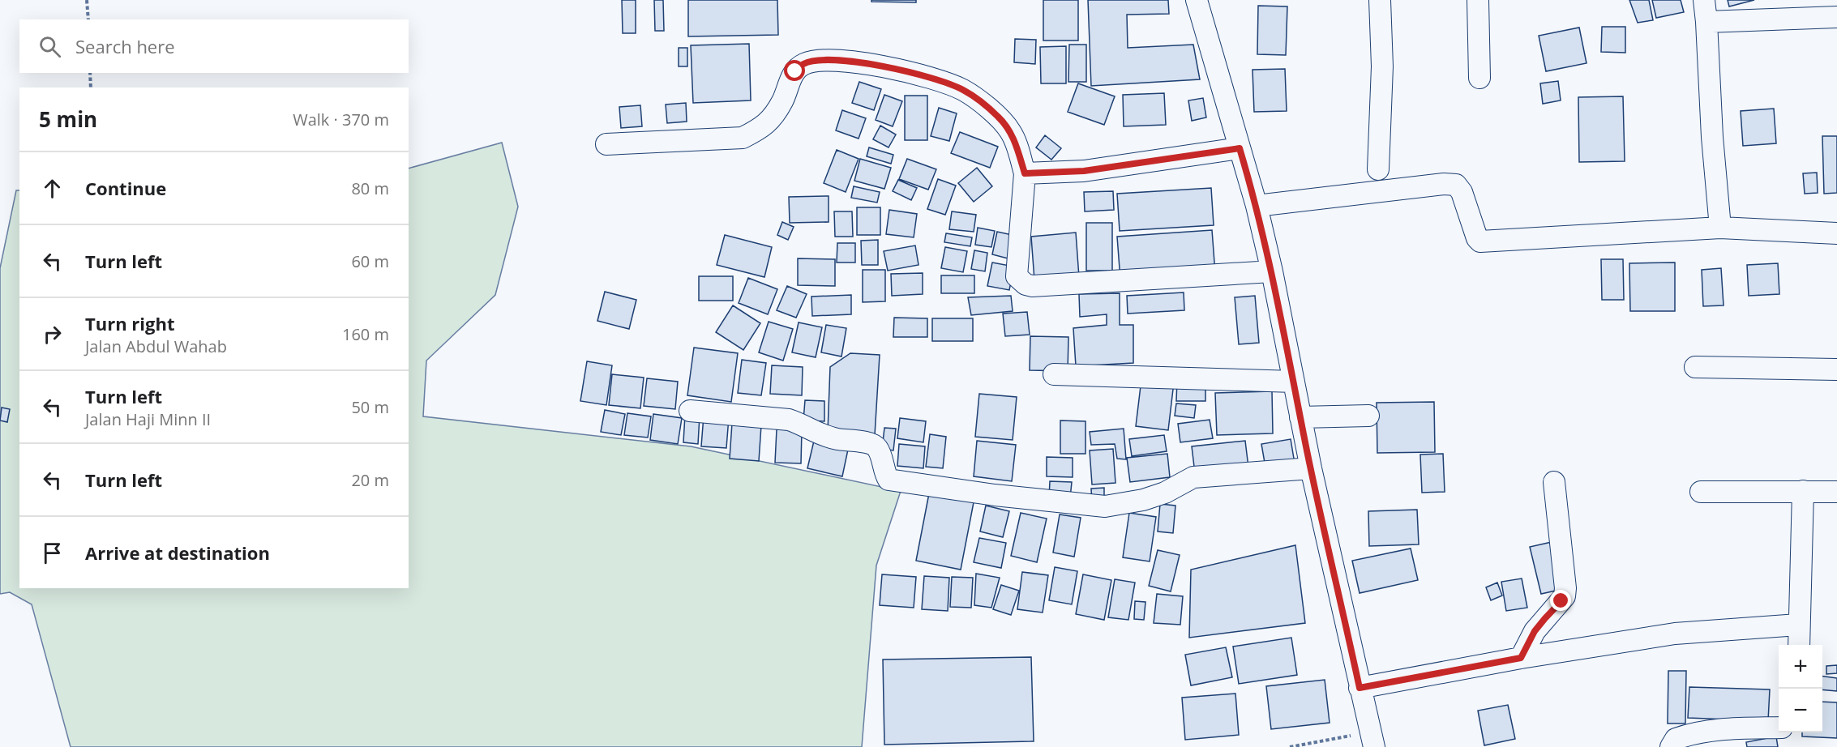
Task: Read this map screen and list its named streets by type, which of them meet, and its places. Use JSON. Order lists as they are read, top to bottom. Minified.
{"page":{"search":"Search here","heading":["5 min","Walk · 370 m"],"list":[["Continue","80 m"],["Turn left","60 m"],["Turn right","Jalan Abdul Wahab","160 m"],["Turn left","Jalan Haji Minn II","50 m"],["Turn left","20 m"],"Arrive at destination"],"map_buttons":["+","−"]}}
